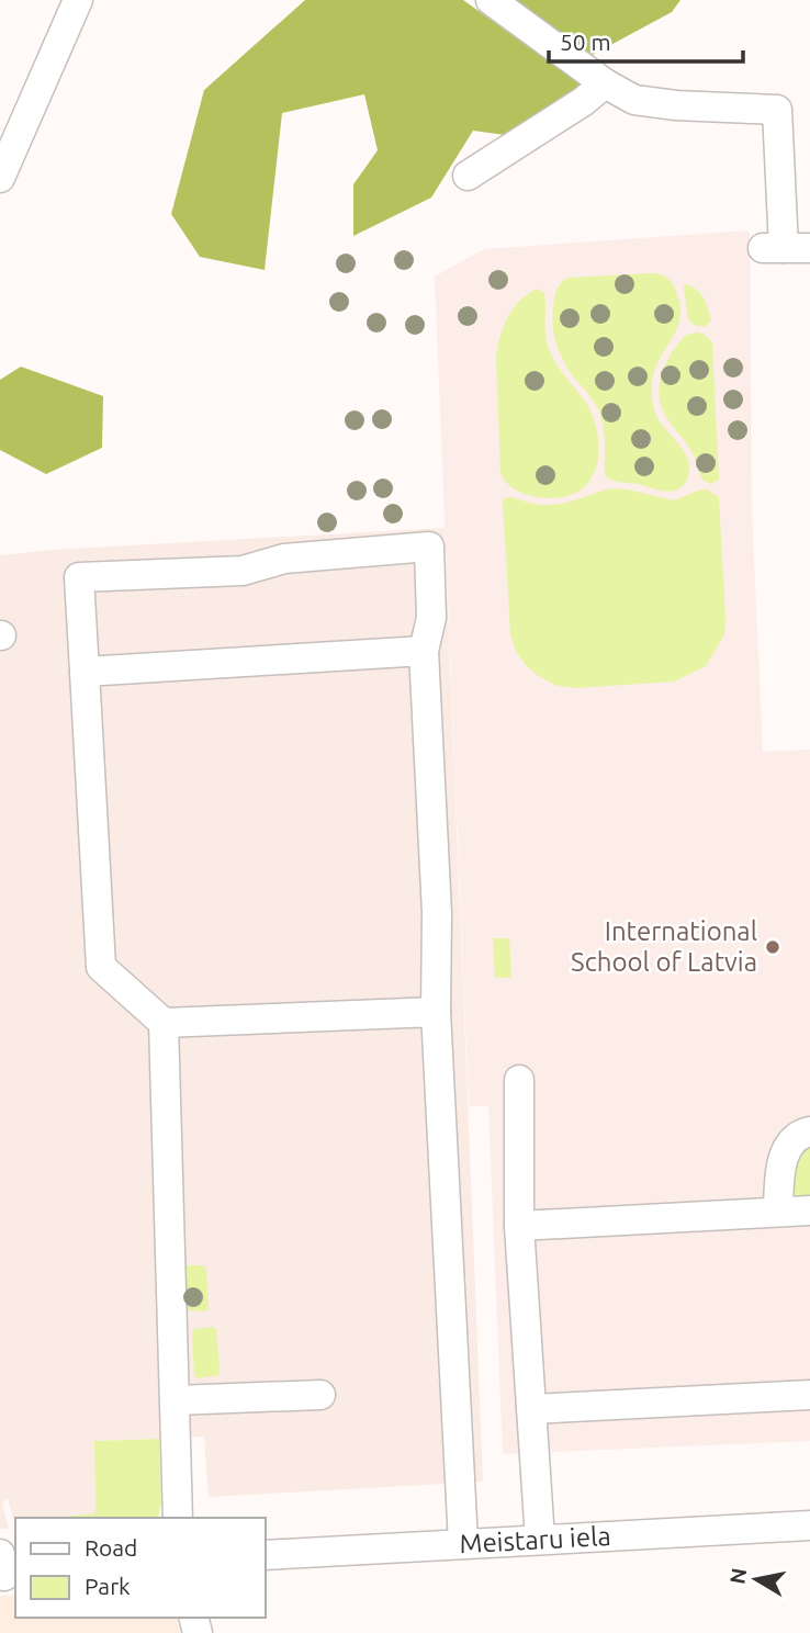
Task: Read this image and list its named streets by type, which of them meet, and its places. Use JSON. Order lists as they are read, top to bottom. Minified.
{"streets":{"street":["Meistaru iela"]},"places":["International School of Latvia"],"legend":["Road","Park"],"scale_bar":"50 m","north":"left"}
